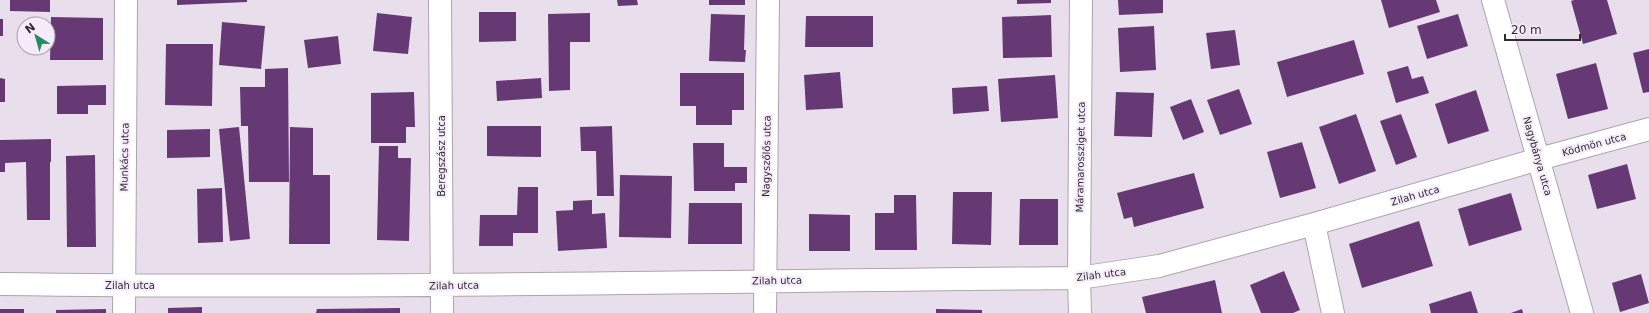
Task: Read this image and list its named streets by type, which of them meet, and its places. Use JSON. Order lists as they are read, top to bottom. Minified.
{"streets":{"street":["Ködmön utca","Beregszász utca","Nagyszőlős utca","Nagybánya utca","Munkács utca","Máramarossziget utca","Zilah utca"]},"crossings":[["Ködmön utca","Nagybánya utca"],["Ködmön utca","Zilah utca"],["Beregszász utca","Zilah utca"],["Nagyszőlős utca","Zilah utca"],["Nagybánya utca","Zilah utca"],["Munkács utca","Zilah utca"],["Máramarossziget utca","Zilah utca"]],"scale_bar":"20 m","north":"top left"}
